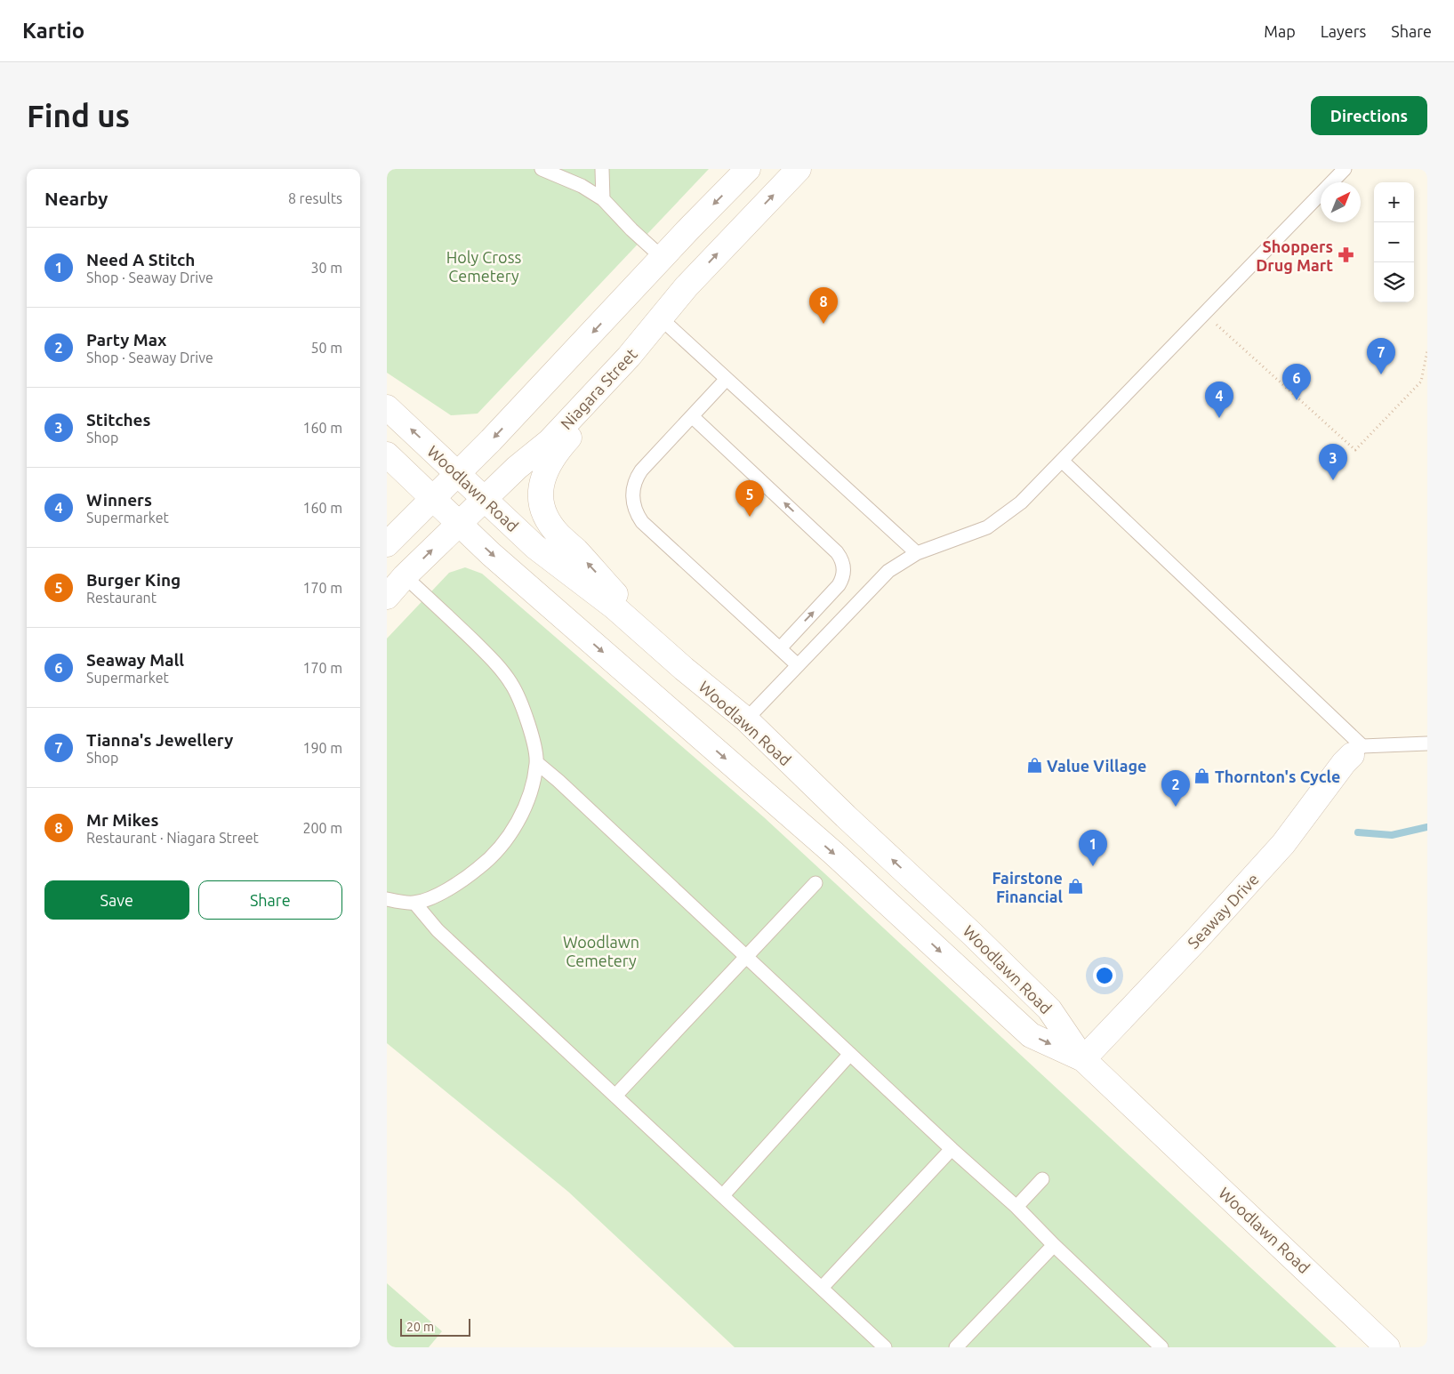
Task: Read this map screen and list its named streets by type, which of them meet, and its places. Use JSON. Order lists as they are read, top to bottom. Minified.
{"streets":{"main road":["Niagara Street","Woodlawn Road","Seaway Drive"]},"crossings":[["Niagara Street","Woodlawn Road"],["Woodlawn Road","Seaway Drive"]],"parks":["Holy Cross Cemetery","Woodlawn Cemetery"],"places":{"pharmacy":["Shoppers Drug Mart"],"shop":["Value Village","Thornton's Cycle","Fairstone Financial"]},"scale_bar":"20 m","north":"top right","page":{"header":"Kartio","nav":["Map","Layers","Share"],"buttons":["Directions",["Save","Share"]],"title":"Find us","heading":["Nearby","8 results"],"map_buttons":["+","−"],"list":[{"mark":"1","name":"Need A Stitch","note":"Shop · Seaway Drive","value":"30 m"},{"mark":"2","name":"Party Max","note":"Shop · Seaway Drive","value":"50 m"},{"mark":"3","name":"Stitches","note":"Shop","value":"160 m"},{"mark":"4","name":"Winners","note":"Supermarket","value":"160 m"},{"mark":"5","name":"Burger King","note":"Restaurant","value":"170 m"},{"mark":"6","name":"Seaway Mall","note":"Supermarket","value":"170 m"},{"mark":"7","name":"Tianna's Jewellery","note":"Shop","value":"190 m"},{"mark":"8","name":"Mr Mikes","note":"Restaurant · Niagara Street","value":"200 m"}],"pins":["8","7","6","4","3","5","2","1"],"scale":"20 m"}}
